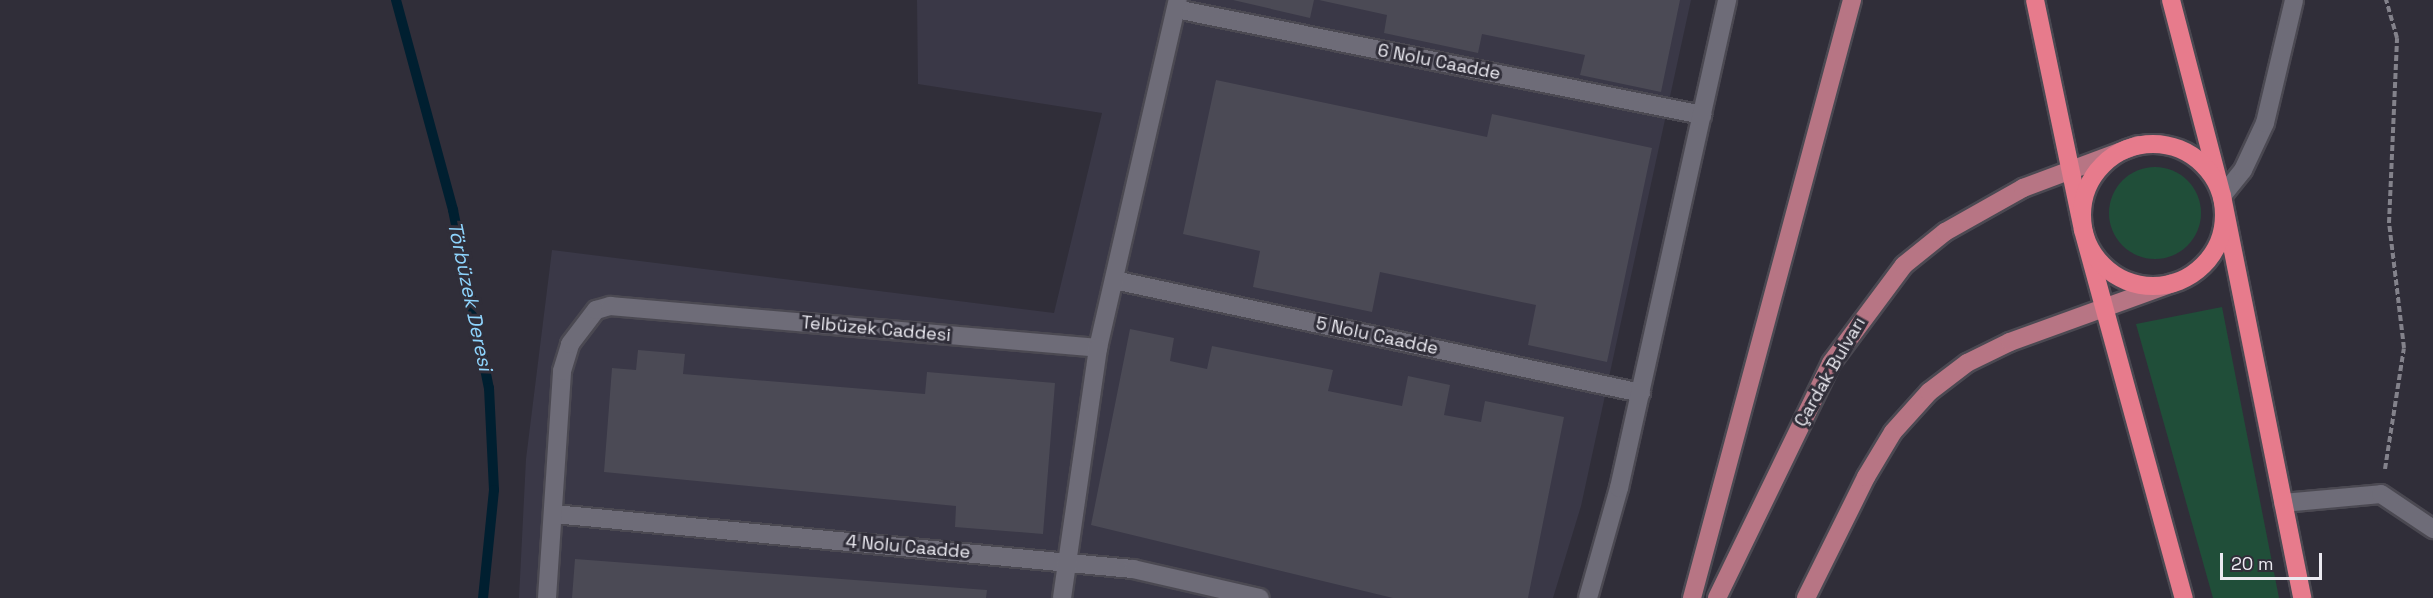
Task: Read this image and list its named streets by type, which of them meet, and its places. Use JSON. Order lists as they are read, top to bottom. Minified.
{"streets":{"main road":["Çardak Bulvarı"],"street":["6 Nolu Caadde","Telbüzek Caddesi","5 Nolu Caadde","4 Nolu Caadde"]},"crossings":[["Telbüzek Caddesi","4 Nolu Caadde"]],"water":["Törbüzek Deresi"],"scale_bar":"20 m"}
